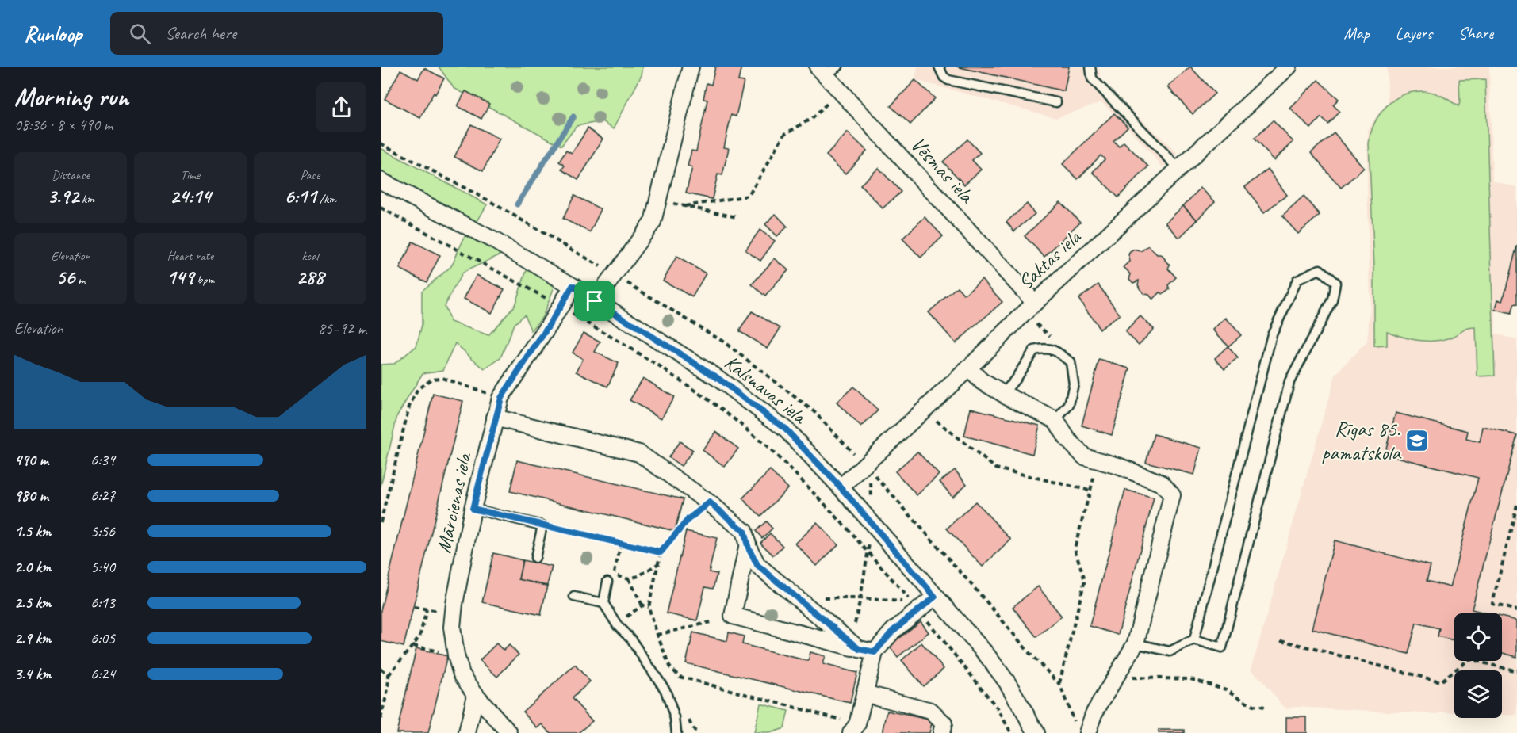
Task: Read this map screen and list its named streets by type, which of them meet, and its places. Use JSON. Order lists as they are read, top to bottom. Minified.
{"streets":{"street":["Vēsmas iela","Saktas iela","Kalsnavas iela","Mārcienas iela"]},"crossings":[["Vēsmas iela","Saktas iela"],["Saktas iela","Kalsnavas iela"],["Kalsnavas iela","Mārcienas iela"]],"places":{"school or university":["Rīgas 85. pamatskola"]},"page":{"header":"Runloop","search":"Search here","nav":["Map","Layers","Share"],"heading":["Morning run","08:36 · 8 × 490 m"],"stats":[["Distance","3.92 km"],["Time","24:14"],["Pace","6:11 /km"],["Elevation","56 m"],["Heart rate","149 bpm"],["kcal","288"]],"chart":["Elevation","85–92 m"],"list":[{"name":"490 m","note":"6:39"},{"name":"980 m","note":"6:27"},{"name":"1.5 km","note":"5:56"},{"name":"2.0 km","note":"5:40"},{"name":"2.5 km","note":"6:13"},{"name":"2.9 km","note":"6:05"},{"name":"3.4 km","note":"6:24"}]}}
